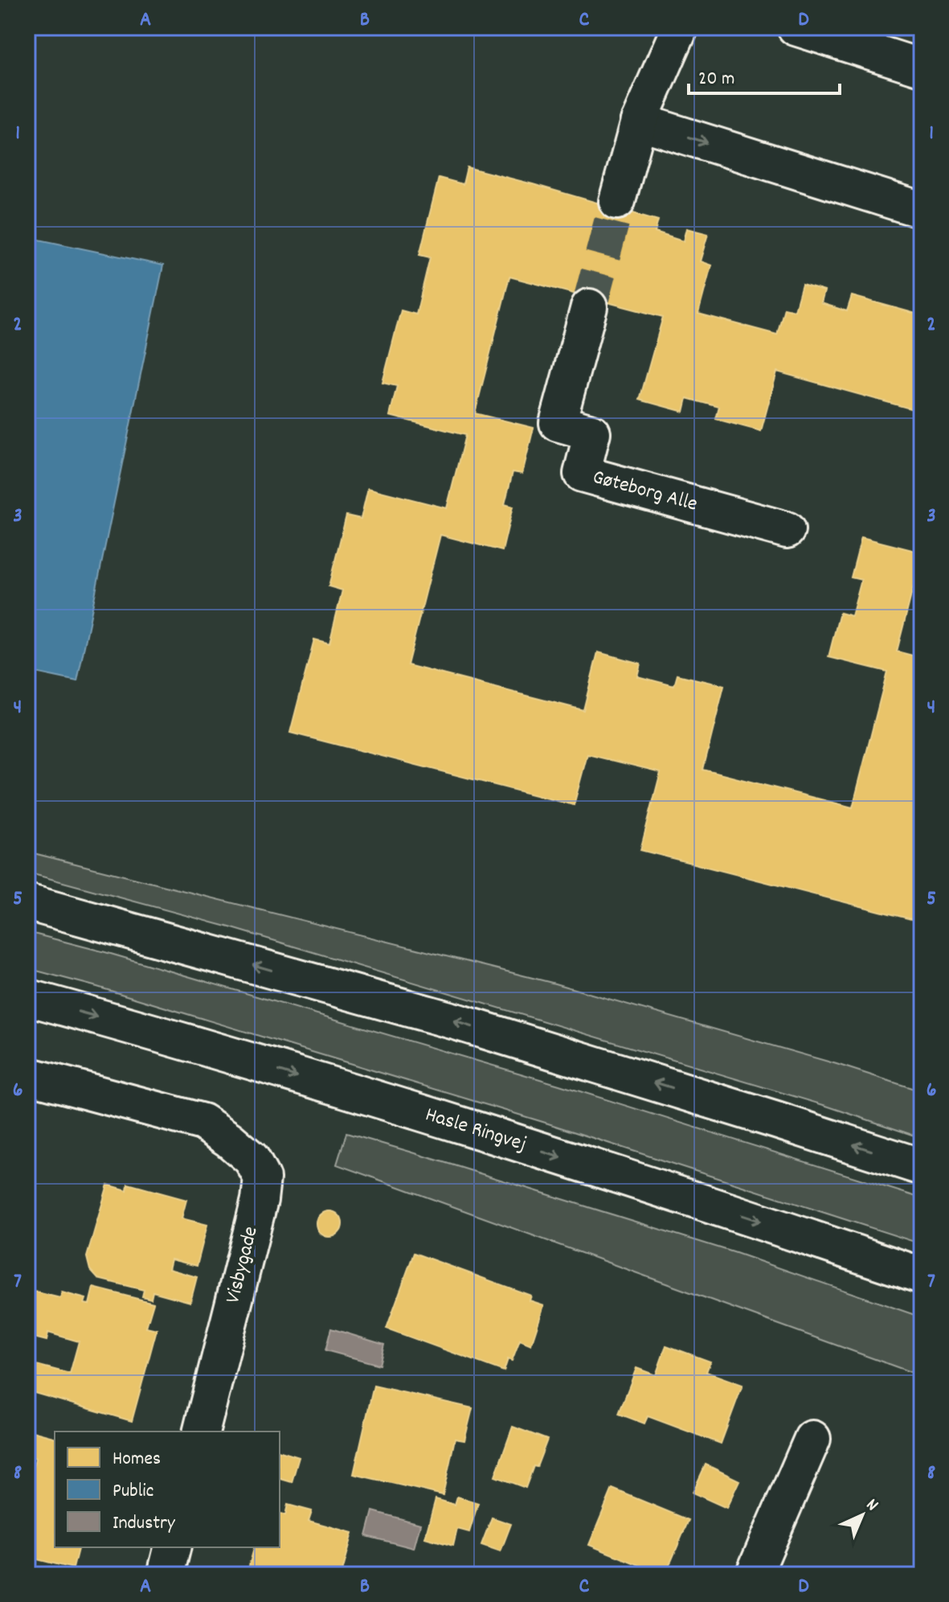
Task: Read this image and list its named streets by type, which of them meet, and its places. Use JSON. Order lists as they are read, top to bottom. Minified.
{"streets":{"main road":["Gøteborg Alle","Hasle Ringvej","Visbygade"]},"legend":["Homes","Public","Industry"],"scale_bar":"20 m","north":"top right","grid":{"columns":["A","B","C","D"],"rows":["1","2","3","4","5","6","7","8"]}}
